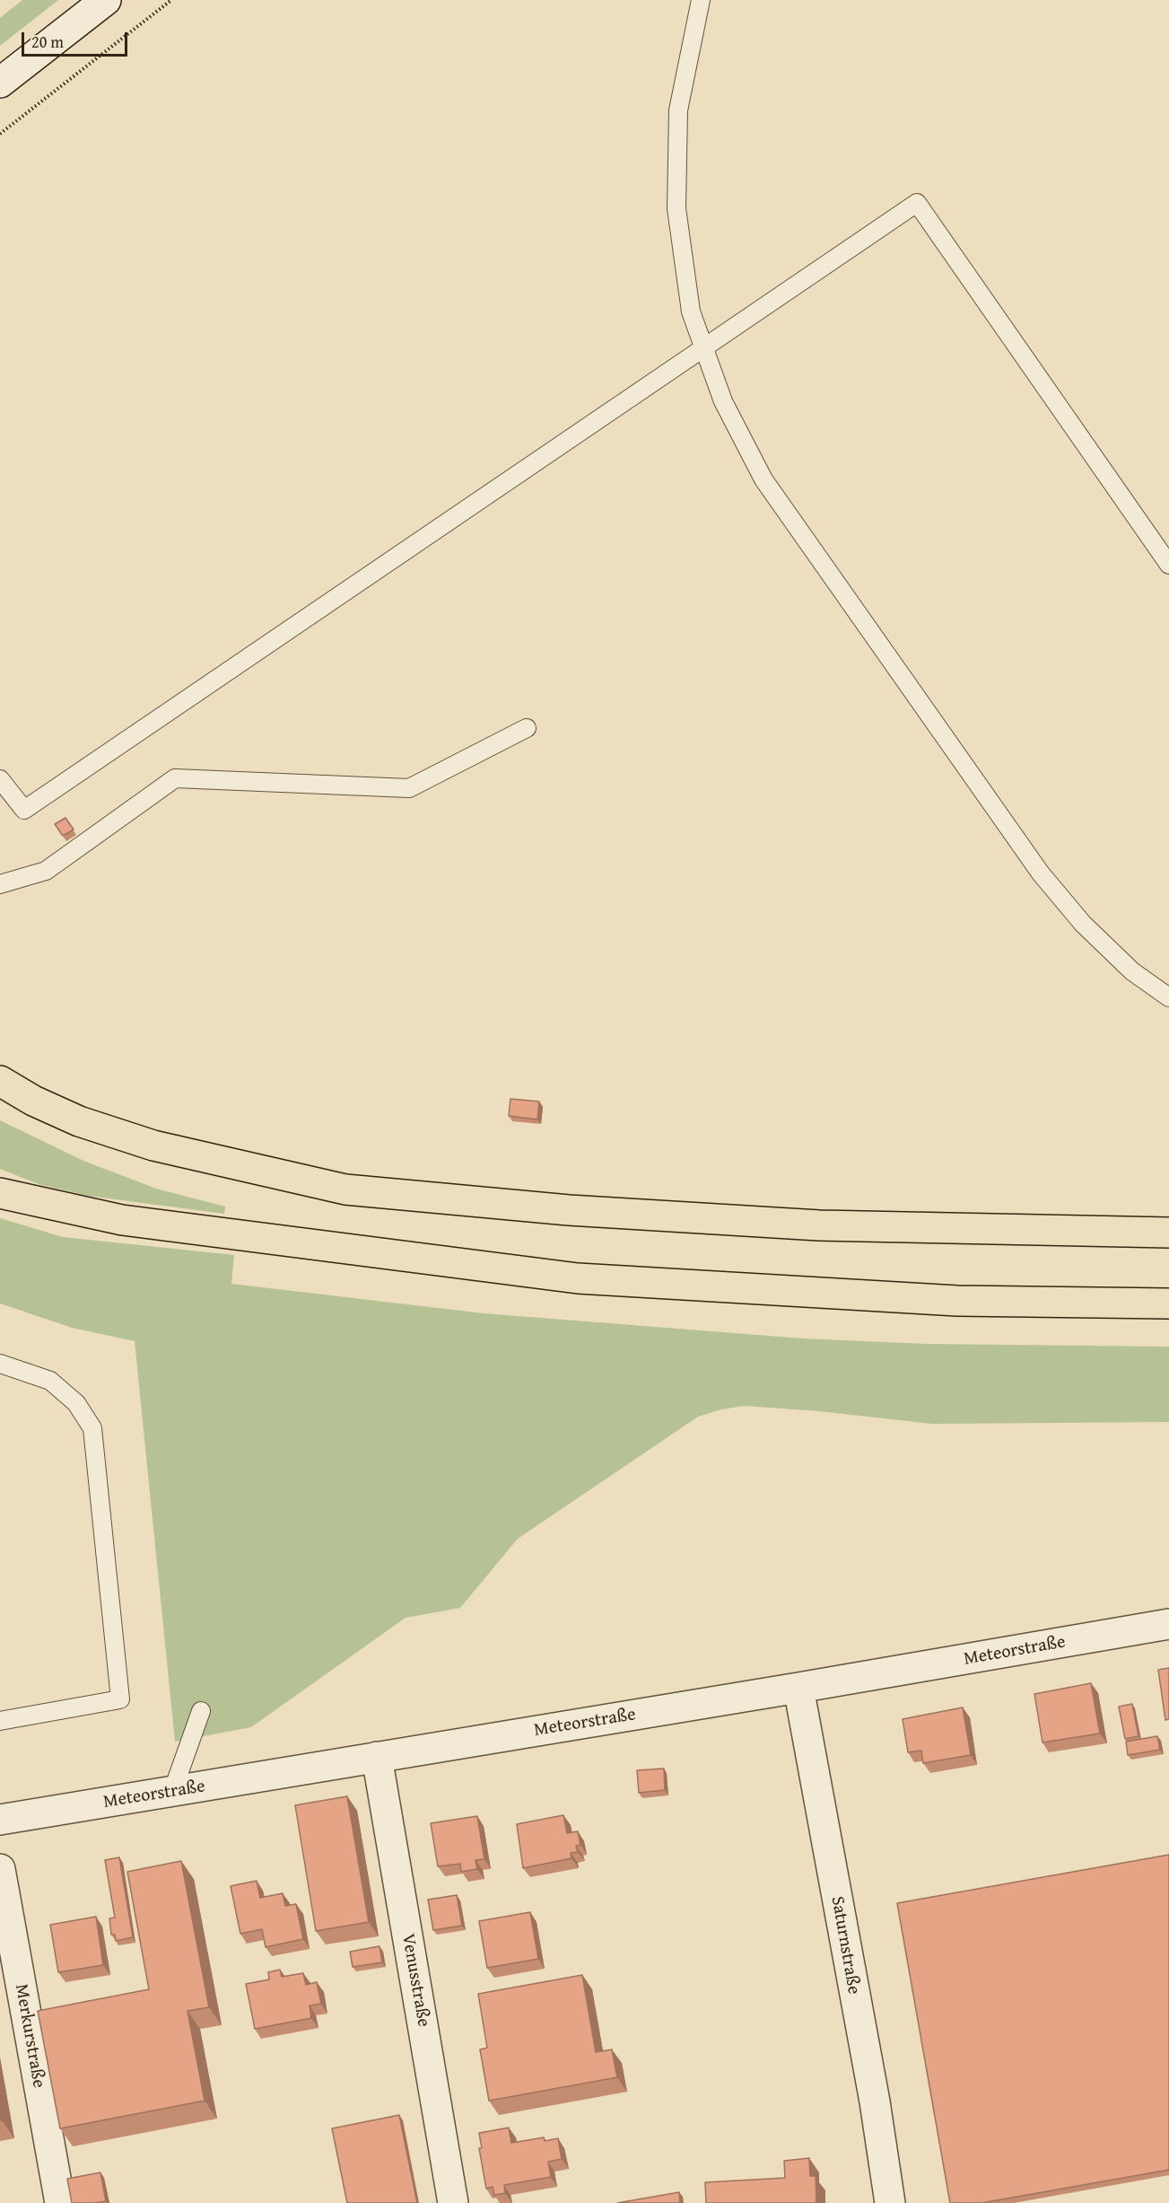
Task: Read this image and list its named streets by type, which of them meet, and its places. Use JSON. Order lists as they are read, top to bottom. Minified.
{"streets":{"street":["Meteorstraße","Saturnstraße","Venusstraße","Merkurstraße"]},"crossings":[["Meteorstraße","Saturnstraße"],["Meteorstraße","Venusstraße"]],"scale_bar":"20 m"}
